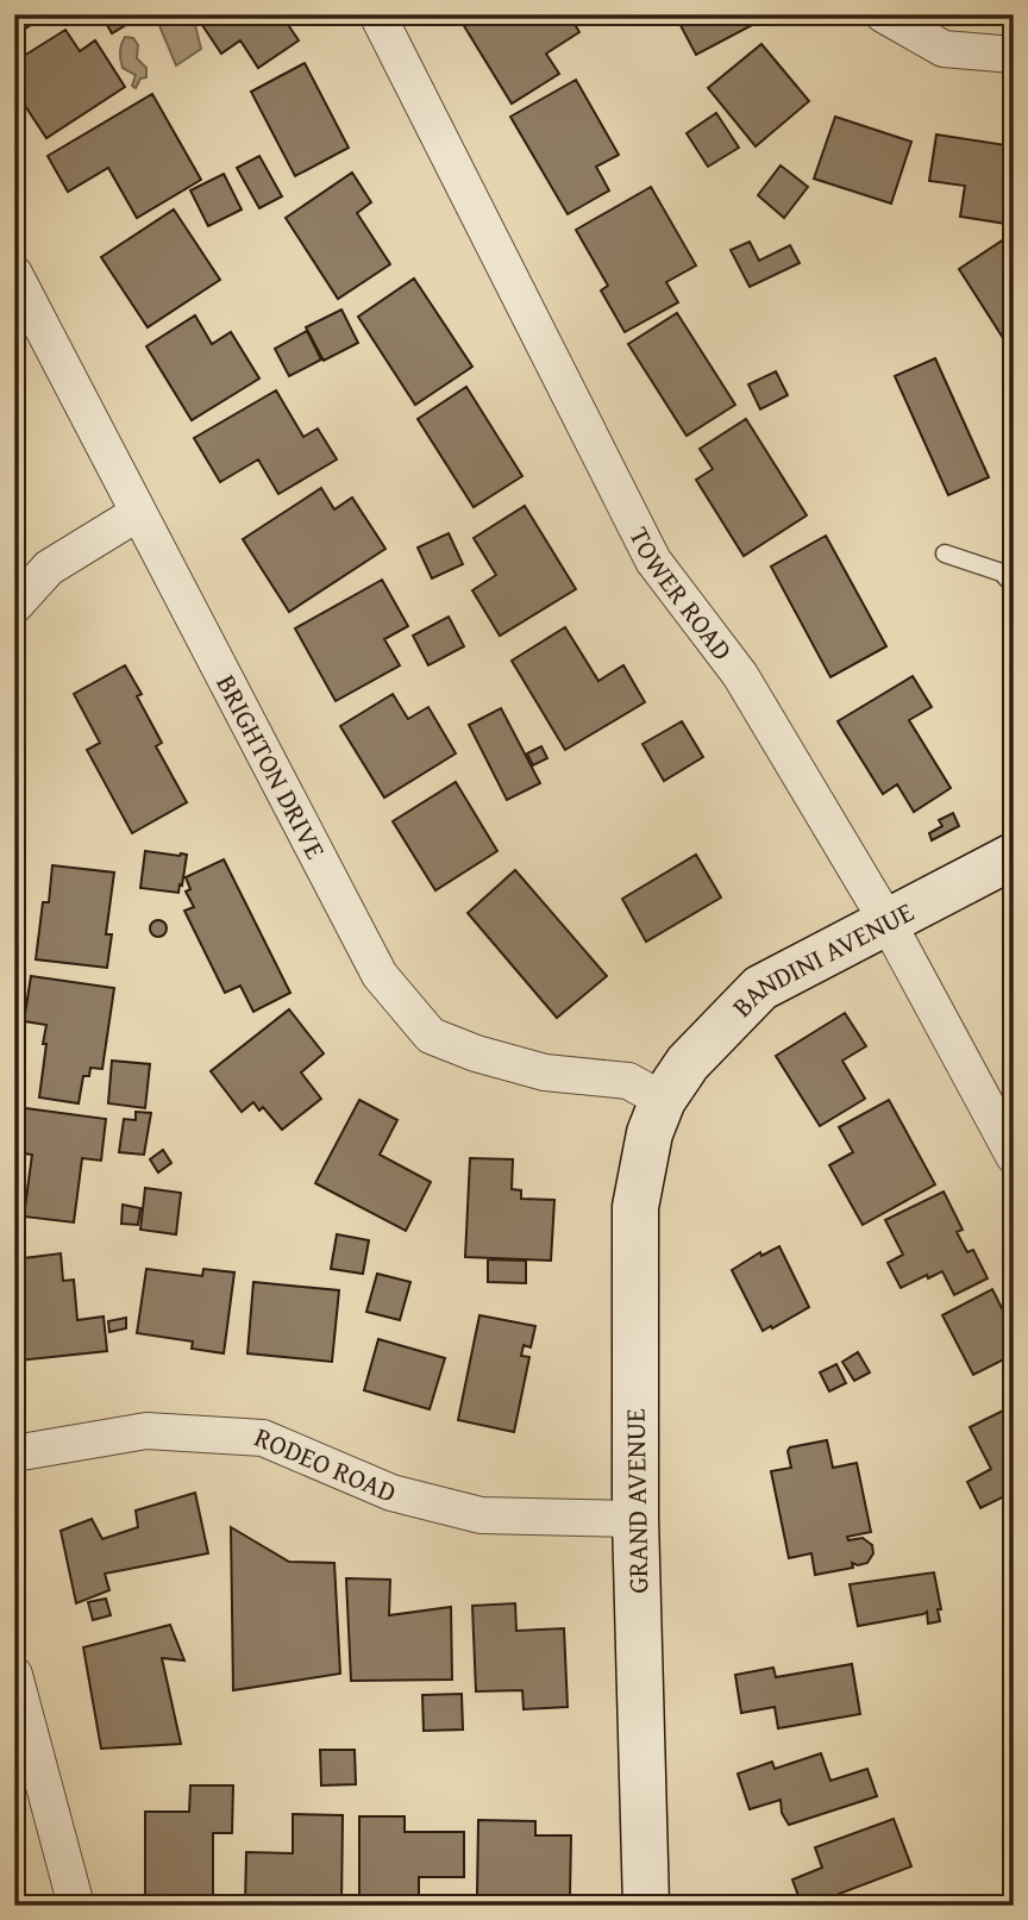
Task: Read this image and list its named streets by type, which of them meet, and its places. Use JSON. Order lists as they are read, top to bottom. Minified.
{"streets":{"street":["TOWER ROAD","BRIGHTON DRIVE","BANDINI AVENUE","RODEO ROAD","GRAND AVENUE"]},"crossings":[["TOWER ROAD","BANDINI AVENUE"],["BRIGHTON DRIVE","BANDINI AVENUE"],["BRIGHTON DRIVE","GRAND AVENUE"],["BANDINI AVENUE","GRAND AVENUE"],["RODEO ROAD","GRAND AVENUE"]]}
